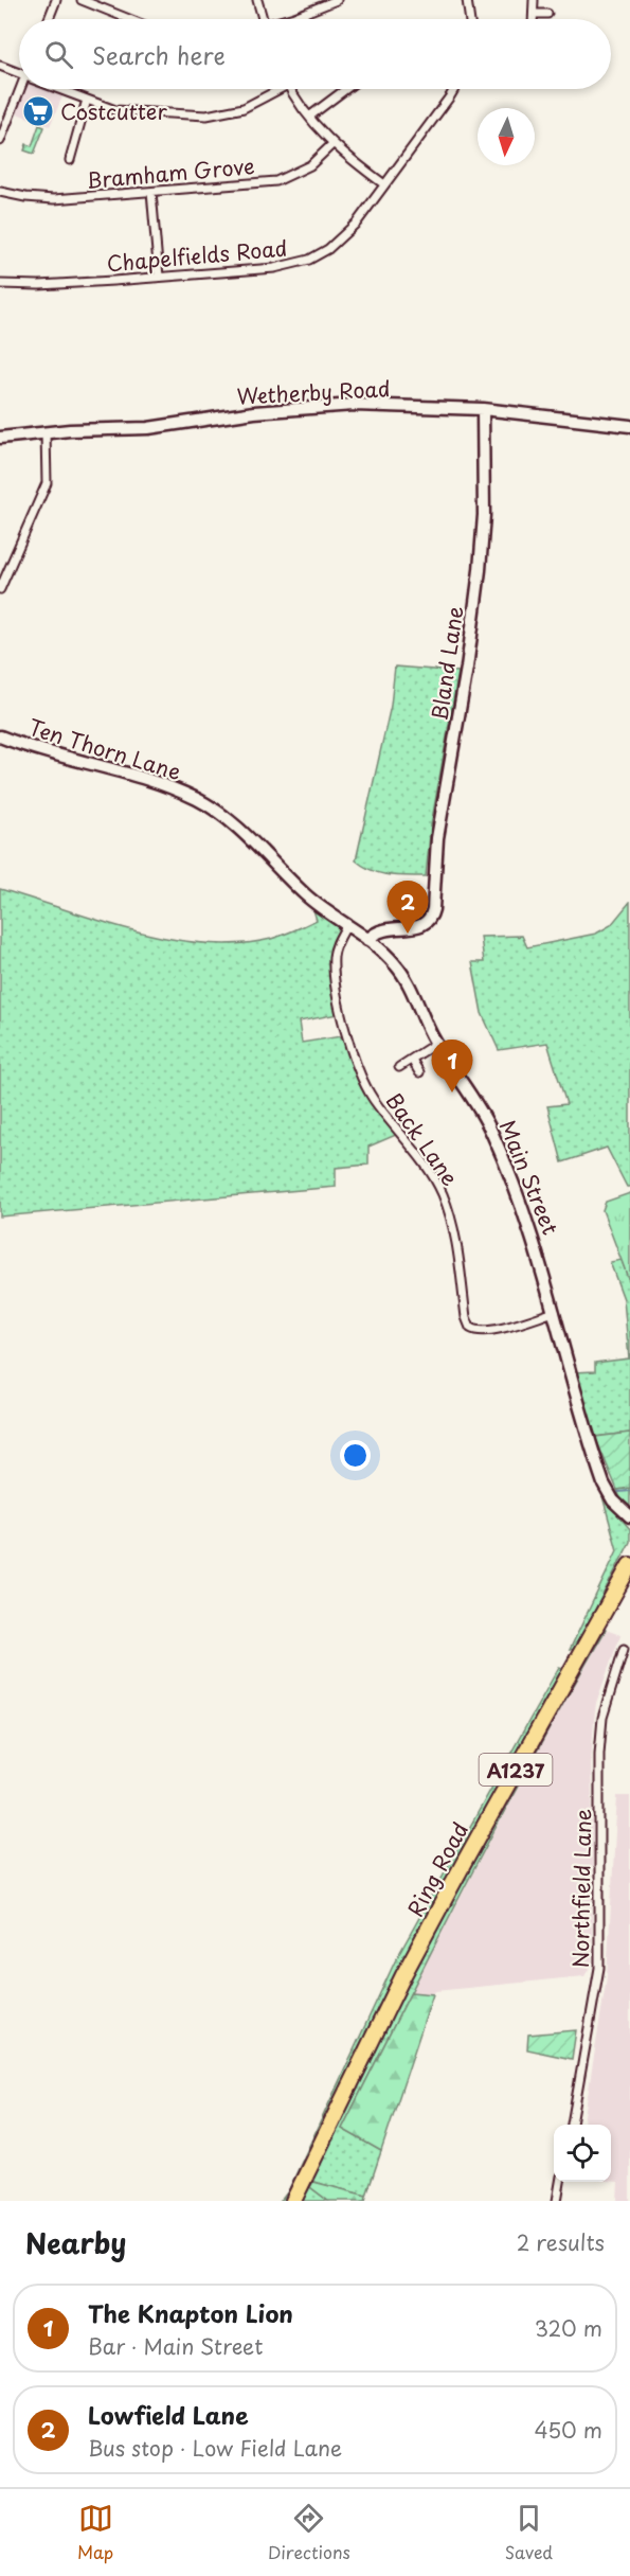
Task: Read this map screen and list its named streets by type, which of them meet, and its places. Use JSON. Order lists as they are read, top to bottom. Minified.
{"streets":{"highway":["A1237","Ring Road"],"street":["Bramham Grove","Chapelfields Road","Wetherby Road","Bland Lane","Ten Thorn Lane","Back Lane","Main Street","Northfield Lane"]},"crossings":[["Wetherby Road","Bland Lane"],["Bland Lane","Main Street"],["Ten Thorn Lane","Main Street"],["Back Lane","Main Street"]],"places":{"supermarket":["Costcutter"]},"north":"bottom","page":{"search":"Search here","pins":["2","1"],"heading":["Nearby","2 results"],"list":[{"mark":"1","name":"The Knapton Lion","note":"Bar · Main Street","value":"320 m"},{"mark":"2","name":"Lowfield Lane","note":"Bus stop · Low Field Lane","value":"450 m"}],"nav":["Map","Directions","Saved"]}}
